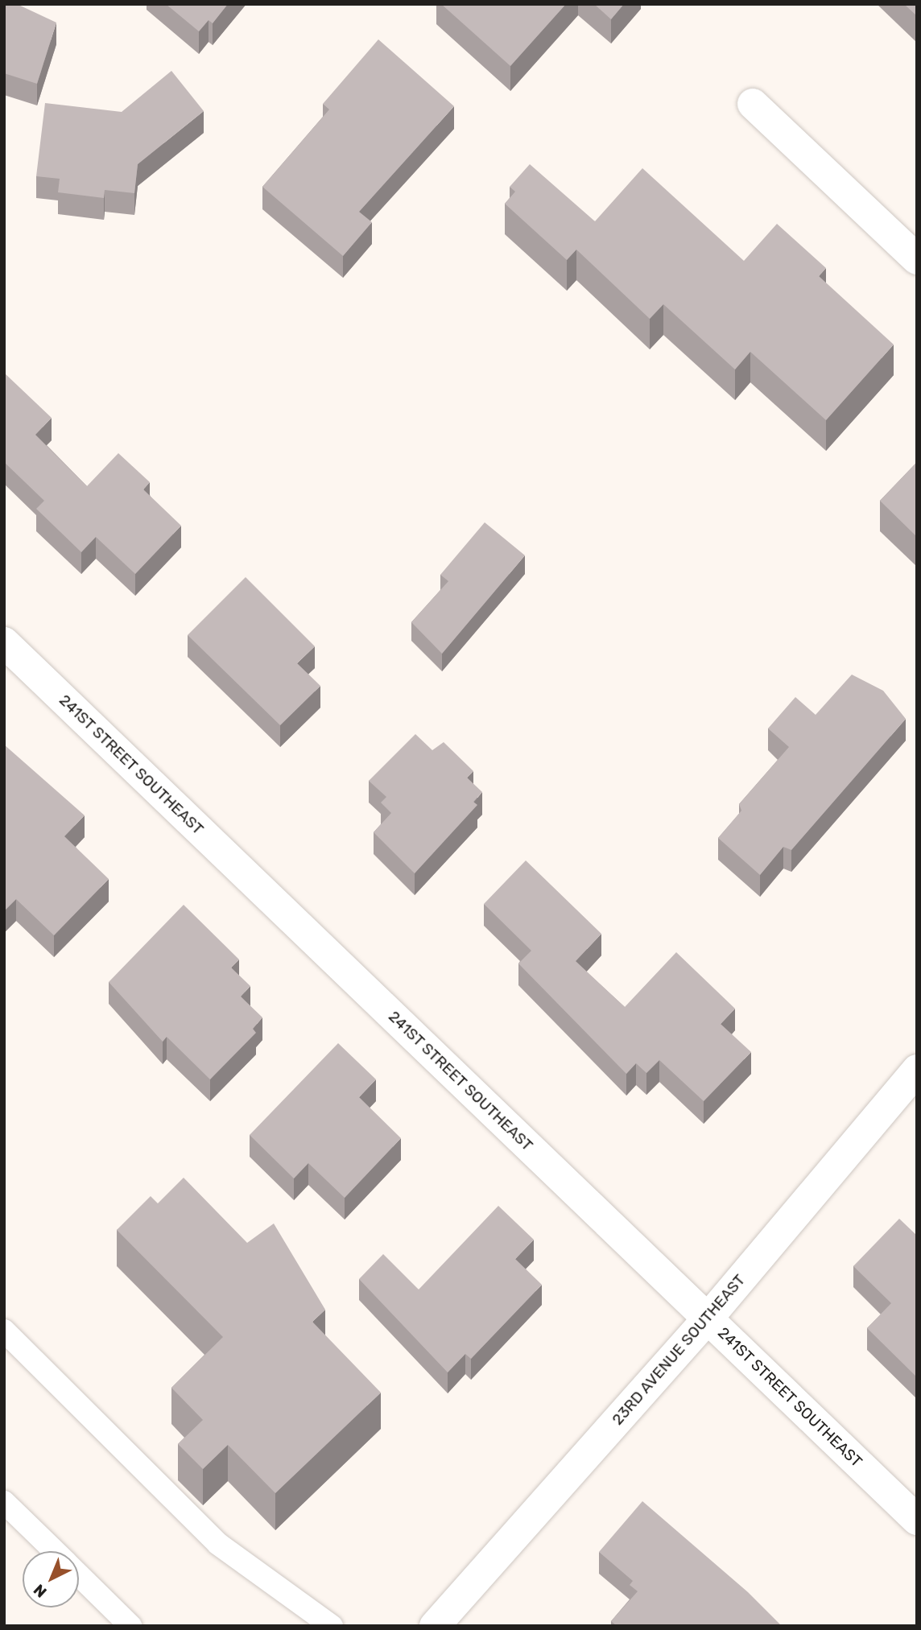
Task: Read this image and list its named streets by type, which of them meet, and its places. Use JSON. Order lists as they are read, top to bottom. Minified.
{"streets":{"street":["241ST STREET SOUTHEAST","23RD AVENUE SOUTHEAST"]},"crossings":[["241ST STREET SOUTHEAST","23RD AVENUE SOUTHEAST"]],"north":"bottom left"}
